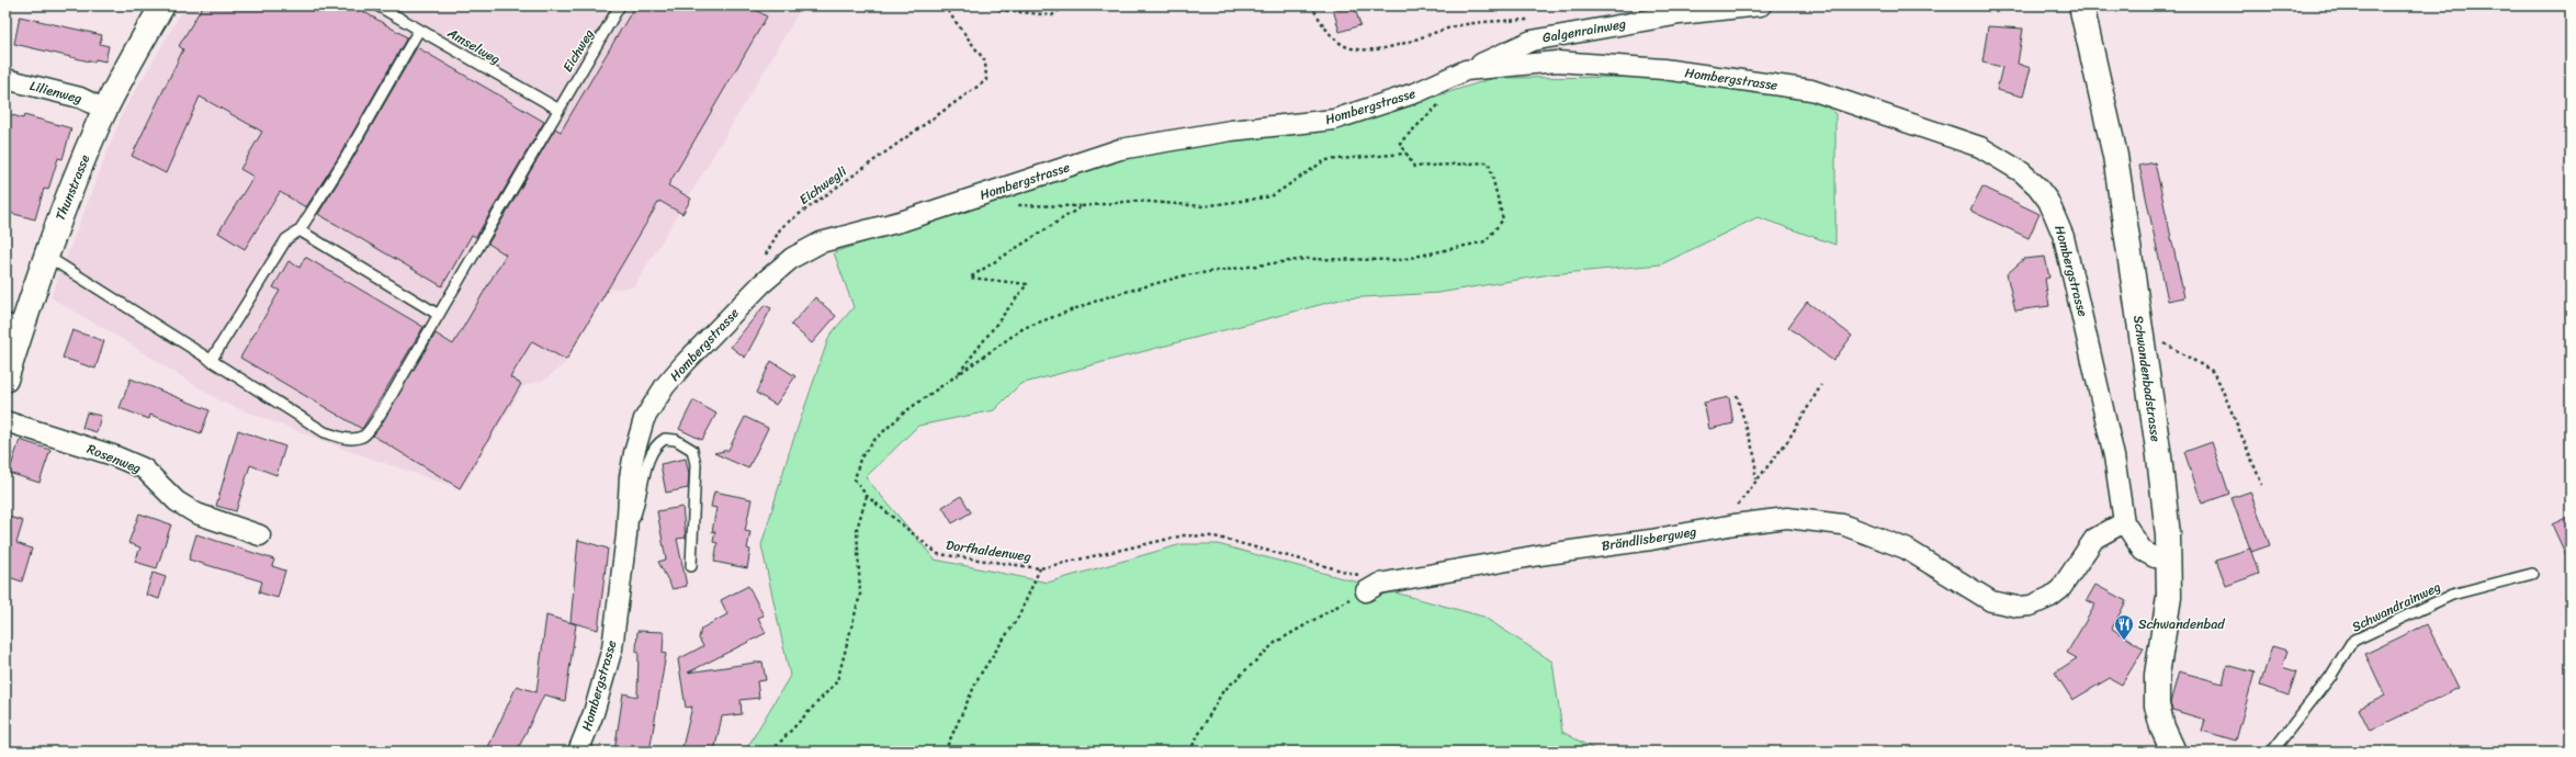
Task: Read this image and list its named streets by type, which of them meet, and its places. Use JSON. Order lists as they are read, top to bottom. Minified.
{"streets":{"street":["Galgenrainweg","Hombergstrasse","Lilienweg","Thunstrasse","Schwandenbadstrasse","Rosenweg","Brändlisbergweg"],"lane":["Amselweg","Eichweg","Schwandrainweg"],"path":["Eichwegli","Dorfhaldenweg"]},"crossings":[["Galgenrainweg","Hombergstrasse"],["Amselweg","Eichweg"],["Eichweg","Thunstrasse"],["Hombergstrasse","Schwandenbadstrasse"],["Hombergstrasse","Brändlisbergweg"],["Lilienweg","Thunstrasse"],["Brändlisbergweg","Dorfhaldenweg"]],"places":{"restaurant":["Schwandenbad"]}}
